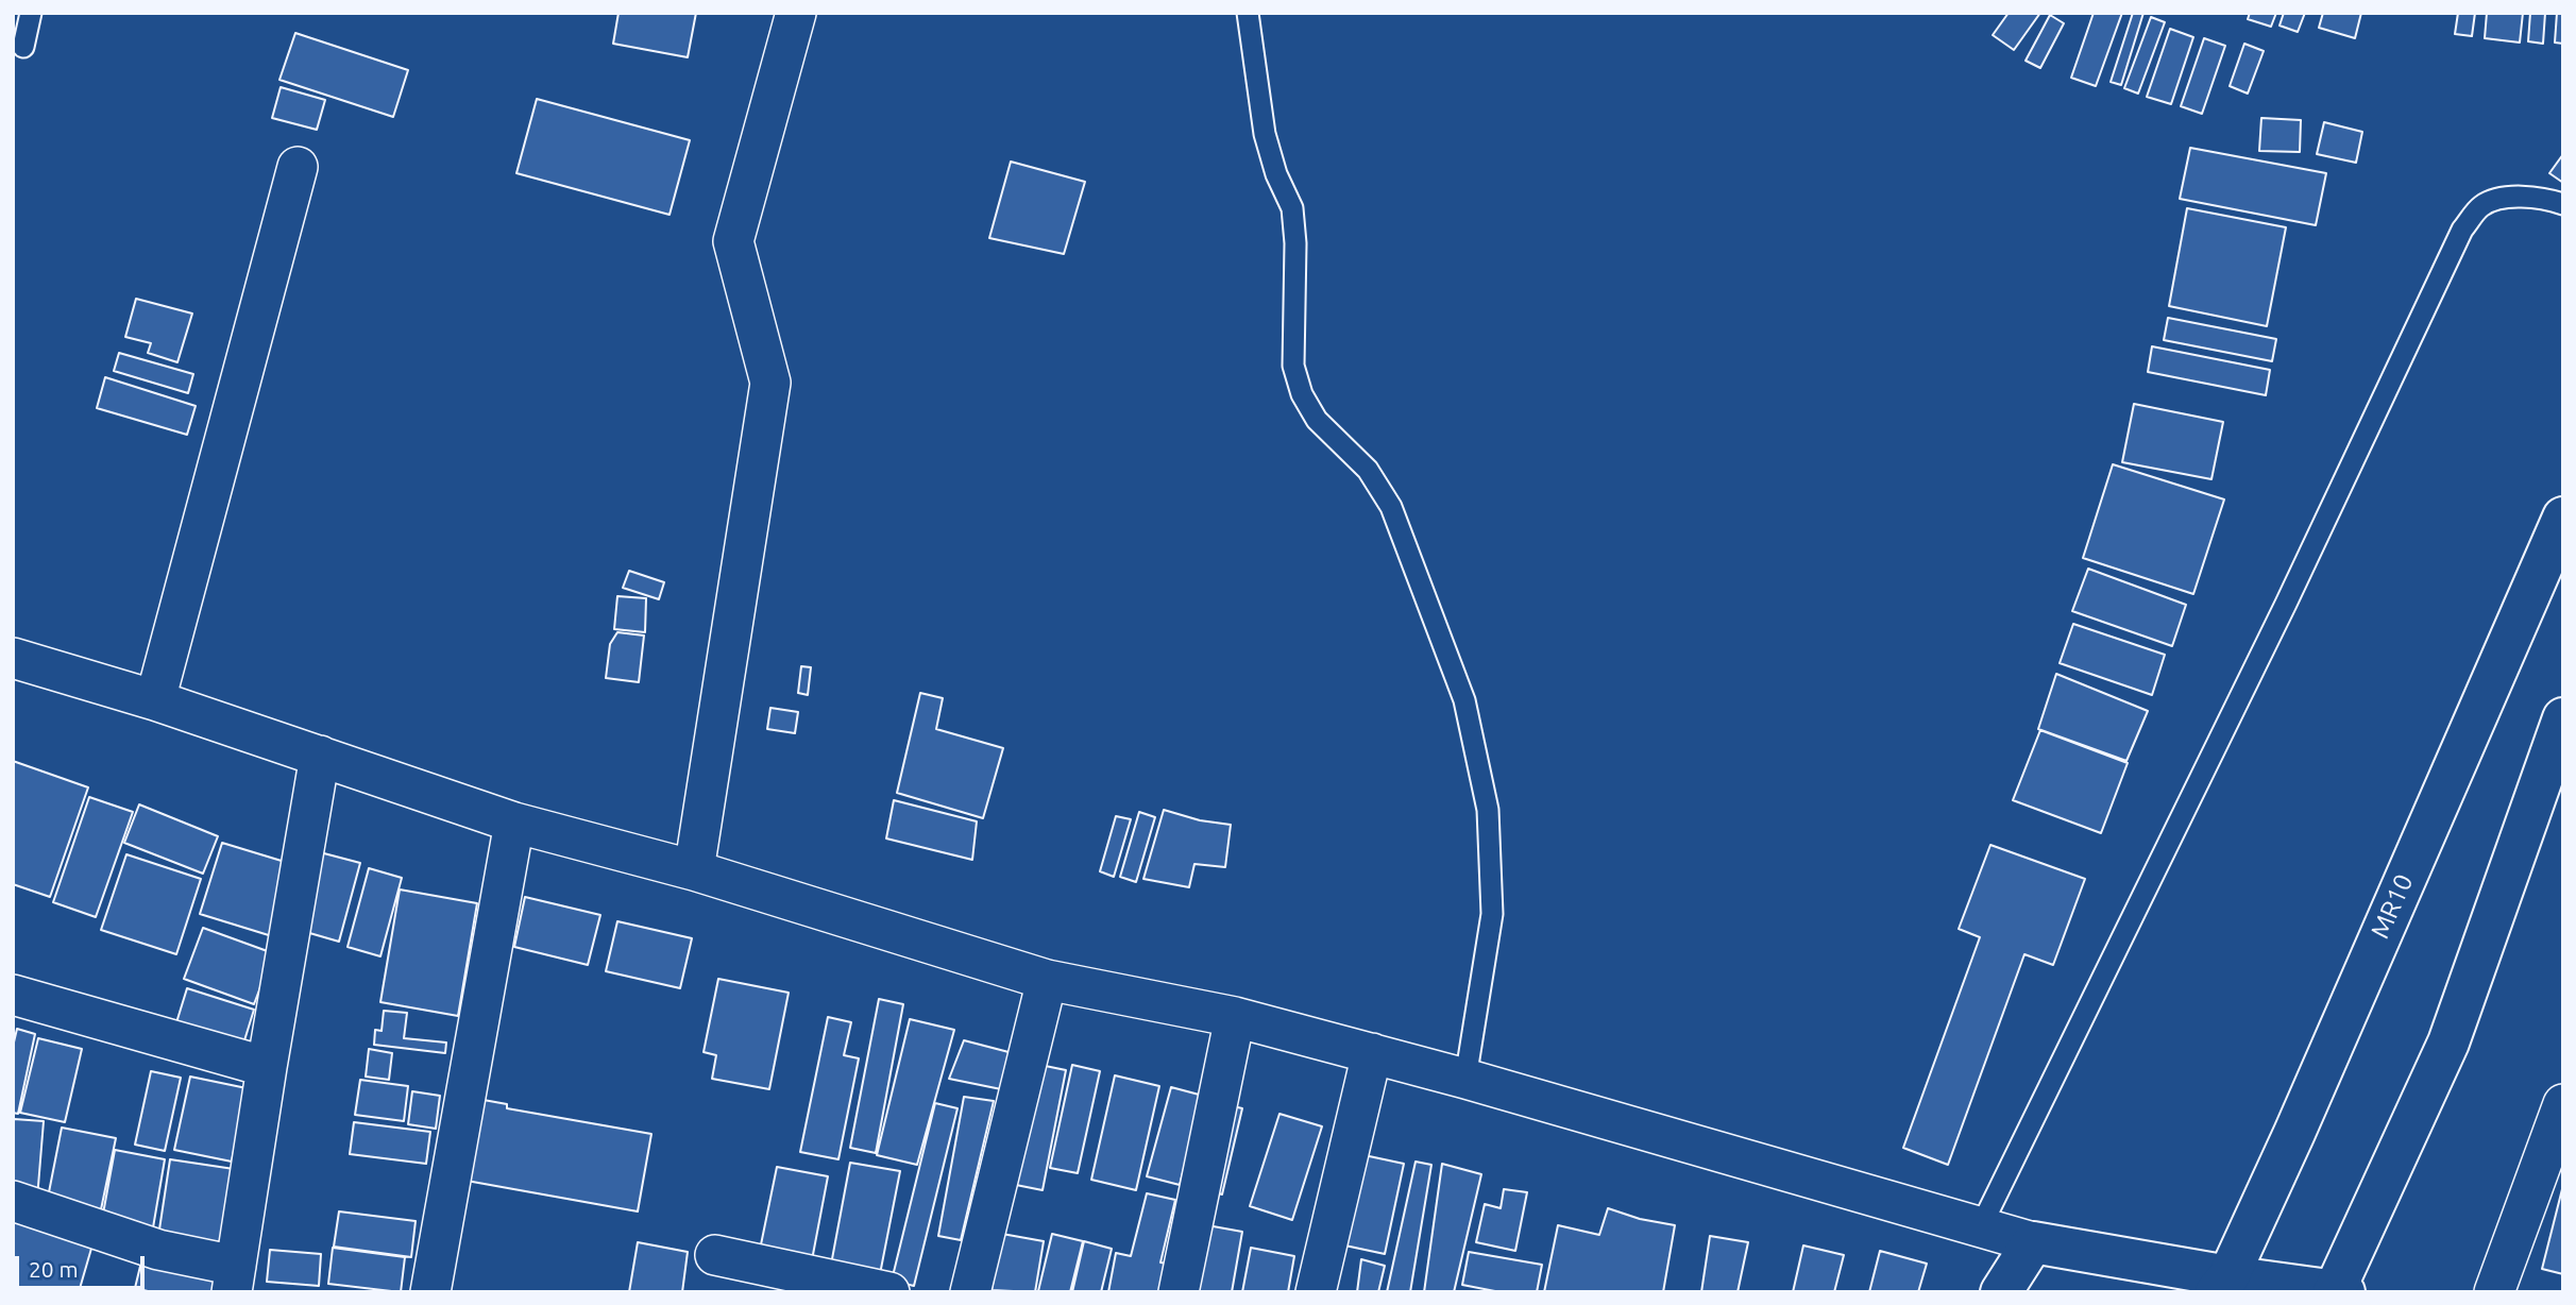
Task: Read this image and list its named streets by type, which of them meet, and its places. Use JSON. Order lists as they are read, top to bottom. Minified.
{"streets":{"main road":["MR10"]},"scale_bar":"20 m"}
